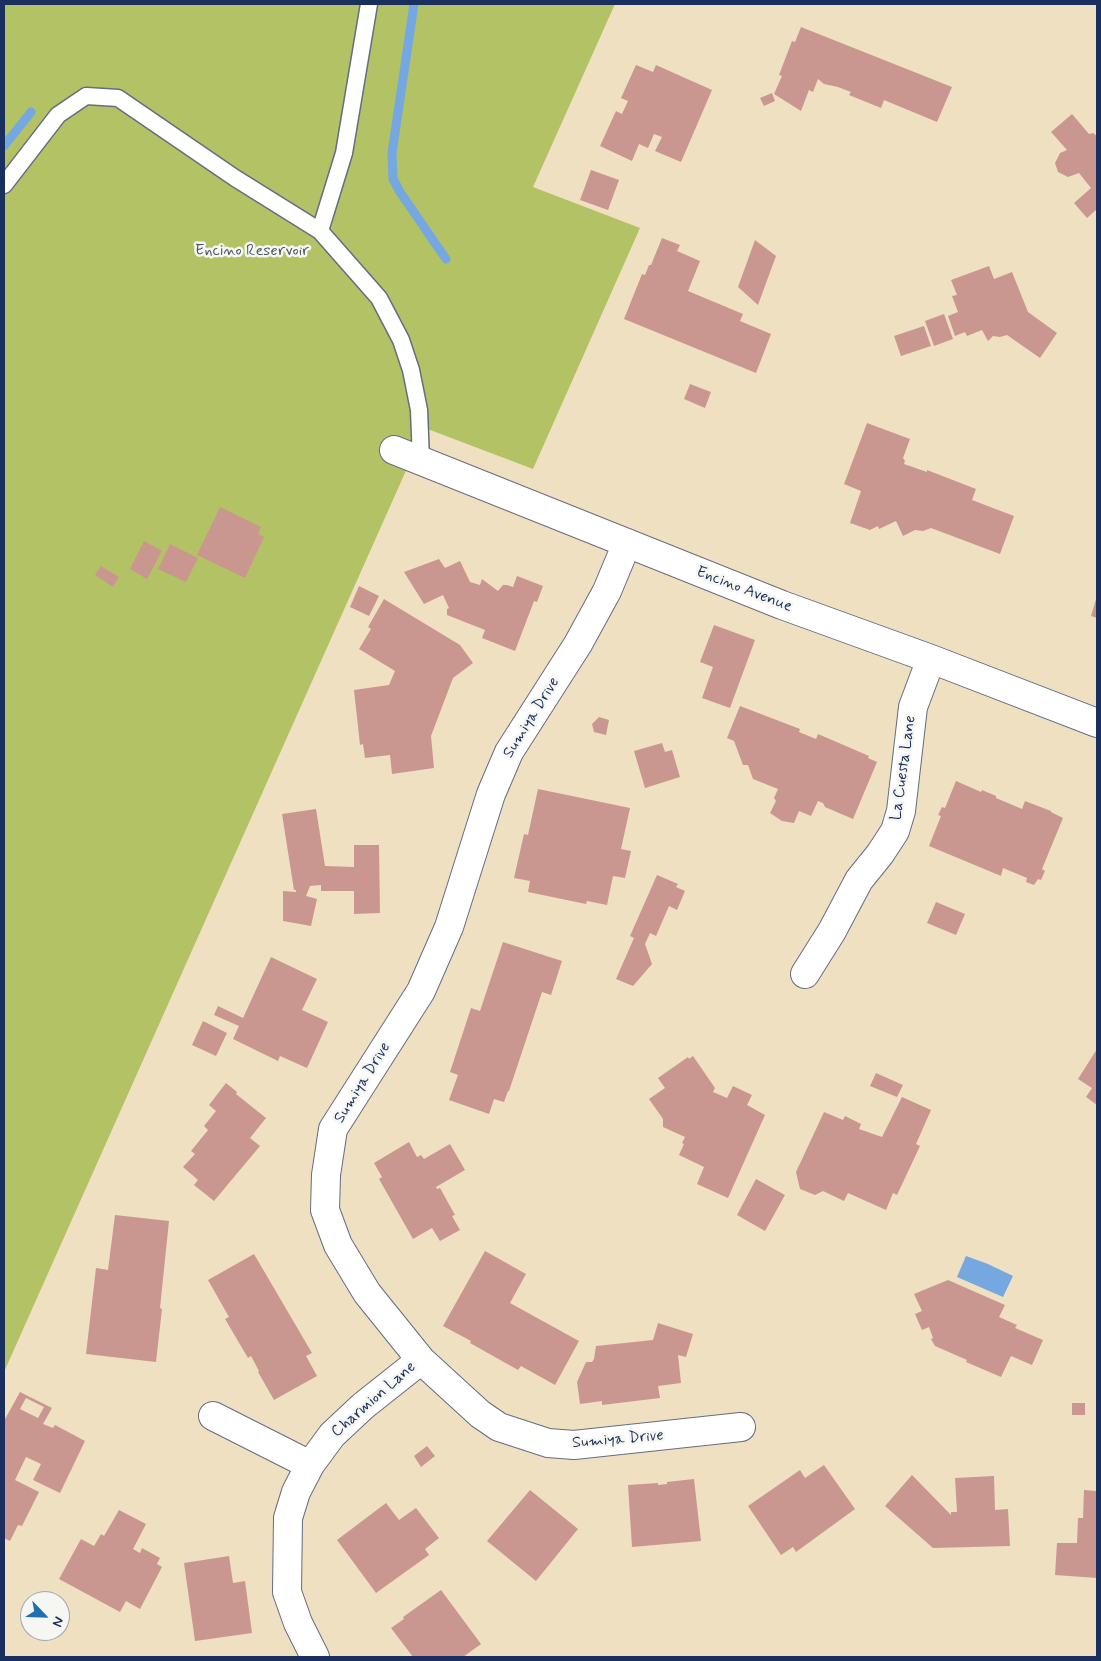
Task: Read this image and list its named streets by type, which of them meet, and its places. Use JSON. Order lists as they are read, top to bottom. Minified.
{"streets":{"street":["Encino Avenue","Sumiya Drive","La Cuesta Lane","Charmion Lane"]},"crossings":[["Encino Avenue","Sumiya Drive"],["Encino Avenue","La Cuesta Lane"],["Sumiya Drive","Charmion Lane"]],"parks":["Encino Reservoir"],"north":"bottom right"}
